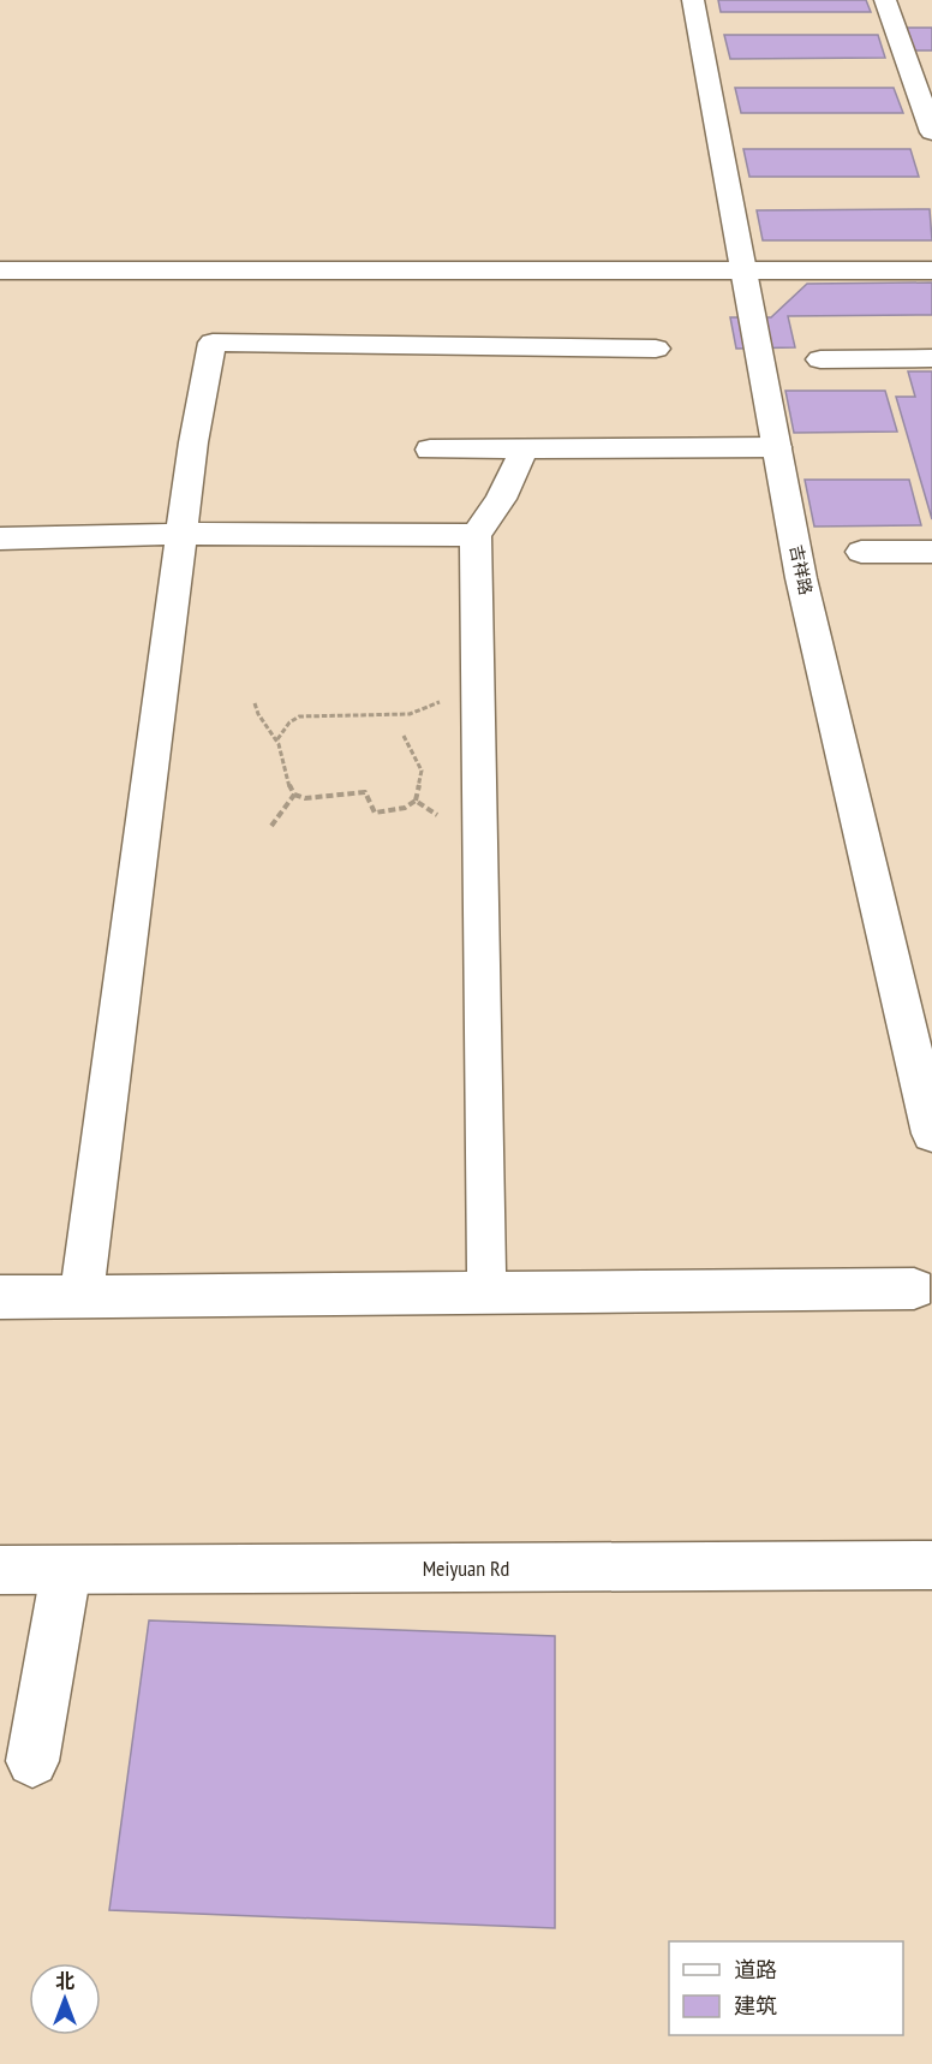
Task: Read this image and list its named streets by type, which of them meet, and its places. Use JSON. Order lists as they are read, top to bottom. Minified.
{"streets":{"street":["吉祥路","Meiyuan Rd"]},"legend":["道路","建筑"],"north":"top"}
